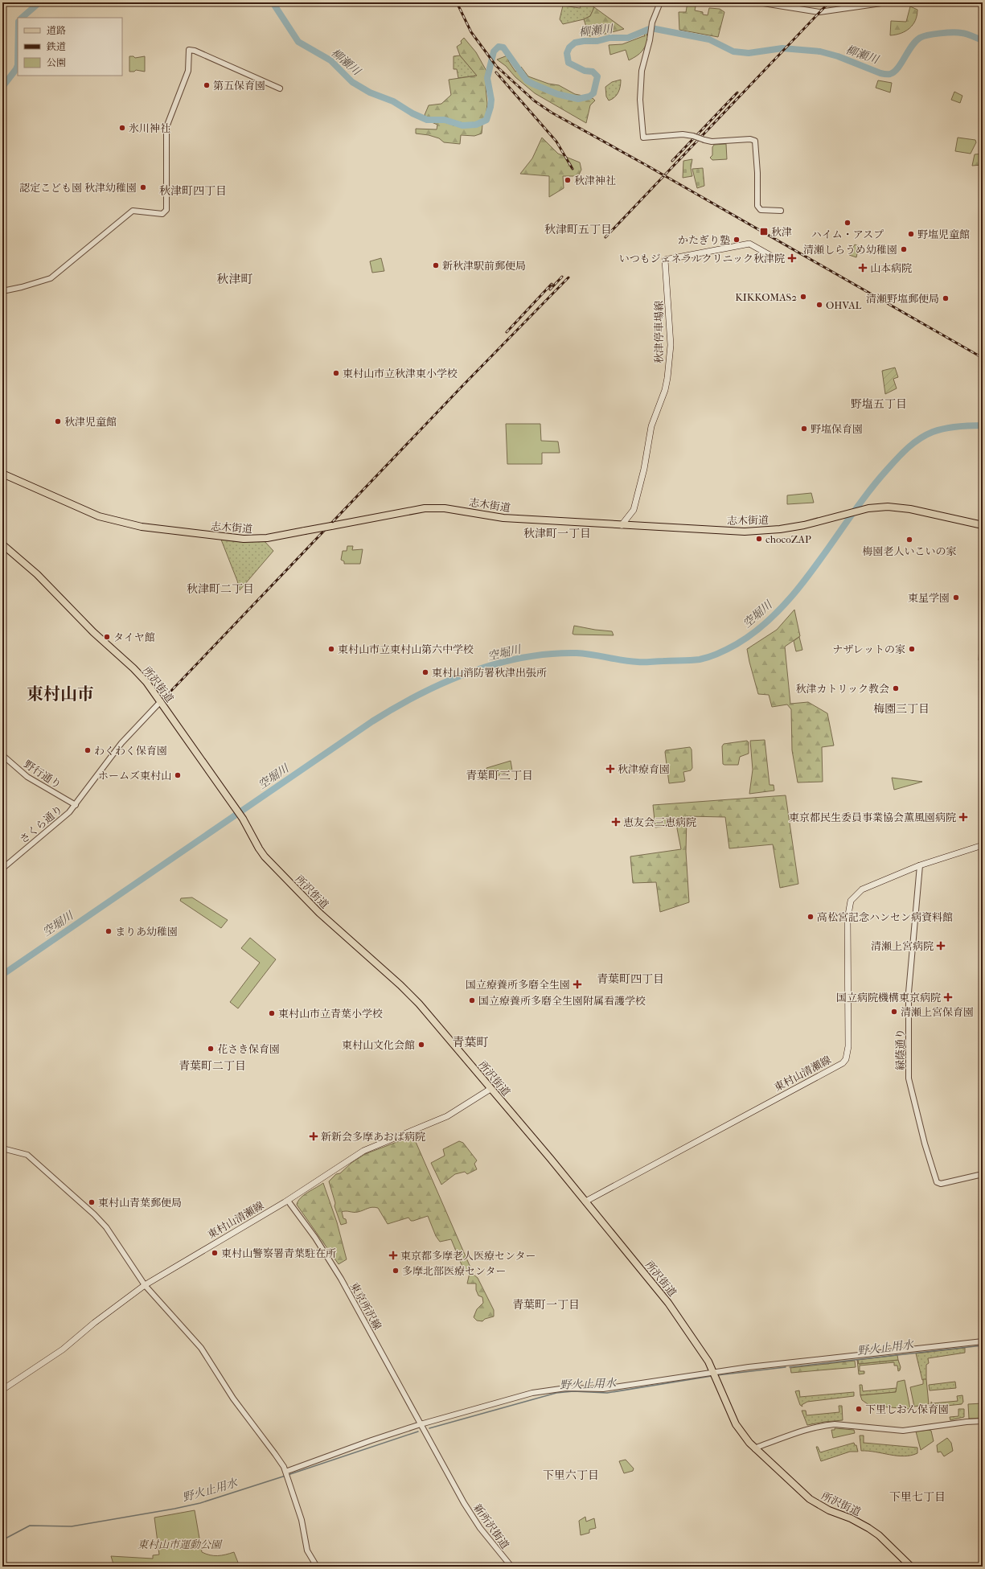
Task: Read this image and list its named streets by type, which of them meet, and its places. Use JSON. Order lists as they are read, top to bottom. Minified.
{"streets":{"main road":["秋津停車場線","志木街道","所沢街道","東村山清瀬線"],"street":["野行通り","さくら通り","緑蔭通り","東京所沢線","新所沢街道"]},"crossings":[["秋津停車場線","志木街道"],["所沢街道","さくら通り"],["所沢街道","東村山清瀬線"],["野行通り","さくら通り"],["緑蔭通り","東村山清瀬線"],["東村山清瀬線","東京所沢線"],["東京所沢線","新所沢街道"]],"districts":["秋津町四丁目","秋津町五丁目","秋津町","野塩五丁目","秋津町一丁目","秋津町二丁目","東村山市","梅園三丁目","青葉町三丁目","青葉町四丁目","青葉町","青葉町二丁目","青葉町一丁目","下里六丁目","下里七丁目"],"water":["柳瀬川","空堀川","野火止用水"],"parks":["東村山市運動公園"],"places":{"other":["第五保育園","氷川神社","秋津神社","認定こども園 秋津幼稚園","ハイム・アスプ","野塩児童館","かたぎり塾","清瀬しらうめ幼稚園","新秋津駅前郵便局","KIKKOMAS2","清瀬野塩郵便局","OHVAL","東村山市立秋津東小学校","秋津児童館","野塩保育園","chocoZAP","梅園老人いこいの家","東星学園","タイヤ館","東村山市立東村山第六中学校","ナザレットの家","東村山消防署秋津出張所","秋津カトリック教会","わくわく保育園","ホームズ東村山","高松宮記念ハンセン病資料館","まりあ幼稚園","国立療養所多磨全生園附属看護学校","清瀬上宮保育園","東村山市立青葉小学校","東村山文化会館","花さき保育園","東村山青葉郵便局","東村山警察署青葉駐在所","多摩北部医療センター","下里しおん保育園"],"transit":["秋津"],"health":["いつもジェネラルクリニック秋津院","山本病院","秋津療育園","東京都民生委員事業協会薫風園病院","恵友会三恵病院","清瀬上宮病院","国立療養所多磨全生園","国立病院機構東京病院","新新会多摩あおば病院","東京都多摩老人医療センター"]},"legend":["道路","鉄道","公園"]}
